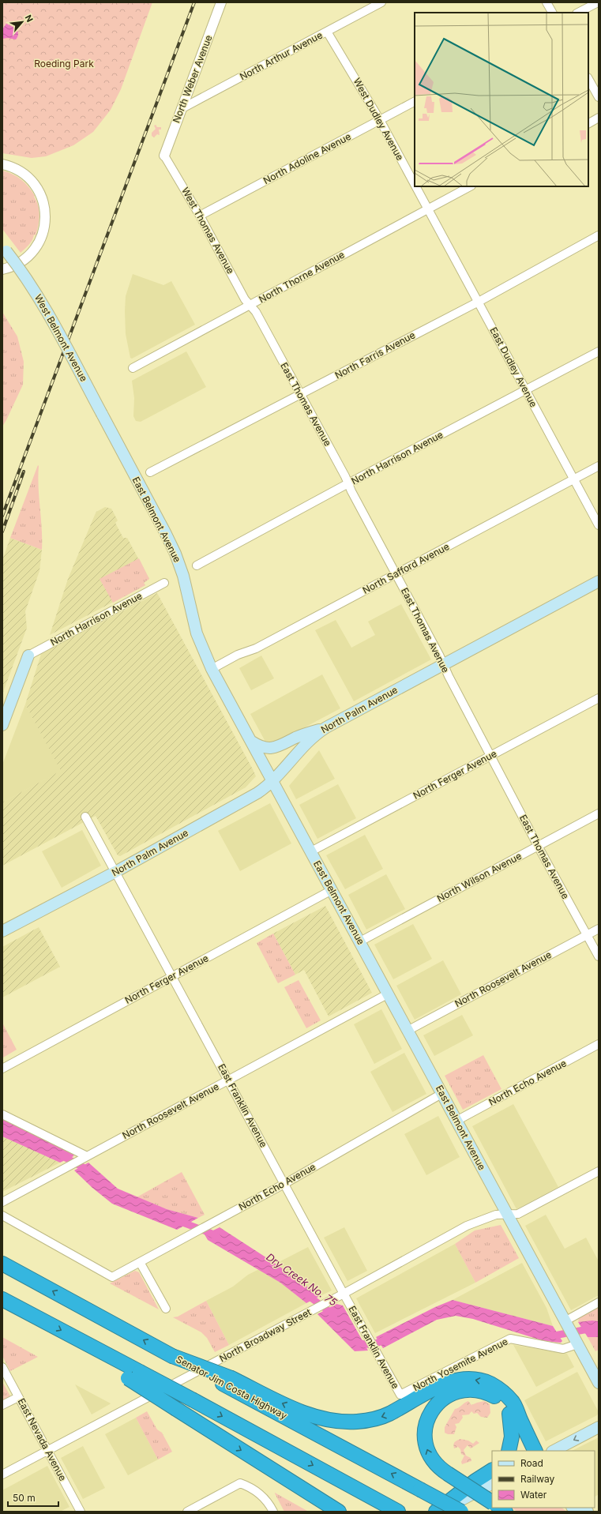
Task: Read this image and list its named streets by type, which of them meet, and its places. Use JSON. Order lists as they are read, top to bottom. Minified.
{"streets":{"highway":["Senator Jim Costa Highway"],"main road":["West Belmont Avenue","East Belmont Avenue","North Palm Avenue"],"street":["North Arthur Avenue","North Weber Avenue","West Dudley Avenue","North Adoline Avenue","West Thomas Avenue","North Thorne Avenue","North Farris Avenue","East Dudley Avenue","East Thomas Avenue","North Harrison Avenue","North Safford Avenue","North Ferger Avenue","North Wilson Avenue","North Roosevelt Avenue","North Echo Avenue","East Franklin Avenue","North Broadway Street","North Yosemite Avenue","East Nevada Avenue"]},"crossings":[["North Arthur Avenue","North Weber Avenue"],["North Arthur Avenue","West Dudley Avenue"],["North Weber Avenue","West Thomas Avenue"],["West Dudley Avenue","North Adoline Avenue"],["West Dudley Avenue","North Thorne Avenue"],["West Dudley Avenue","East Dudley Avenue"],["North Adoline Avenue","West Thomas Avenue"],["West Thomas Avenue","North Thorne Avenue"],["West Thomas Avenue","East Thomas Avenue"],["North Thorne Avenue","East Dudley Avenue"],["North Thorne Avenue","East Thomas Avenue"],["West Belmont Avenue","East Belmont Avenue"],["North Farris Avenue","East Dudley Avenue"],["North Farris Avenue","East Thomas Avenue"],["East Dudley Avenue","North Harrison Avenue"],["East Dudley Avenue","North Safford Avenue"],["East Thomas Avenue","North Harrison Avenue"],["East Thomas Avenue","North Safford Avenue"],["East Thomas Avenue","North Palm Avenue"],["East Thomas Avenue","North Ferger Avenue"],["East Thomas Avenue","North Wilson Avenue"],["East Thomas Avenue","North Roosevelt Avenue"],["East Belmont Avenue","North Safford Avenue"],["East Belmont Avenue","North Palm Avenue"],["East Belmont Avenue","North Ferger Avenue"],["East Belmont Avenue","North Wilson Avenue"],["East Belmont Avenue","North Roosevelt Avenue"],["East Belmont Avenue","North Echo Avenue"],["East Belmont Avenue","North Broadway Street"],["East Belmont Avenue","North Yosemite Avenue"],["North Palm Avenue","East Franklin Avenue"],["North Ferger Avenue","East Franklin Avenue"],["North Roosevelt Avenue","East Franklin Avenue"],["North Echo Avenue","East Franklin Avenue"],["East Franklin Avenue","North Broadway Street"],["East Franklin Avenue","North Yosemite Avenue"],["North Broadway Street","East Nevada Avenue"]],"water":["Dry Creek No. 75"],"parks":["Roeding Park"],"legend":["Road","Railway","Water"],"scale_bar":"50 m","north":"top right"}
